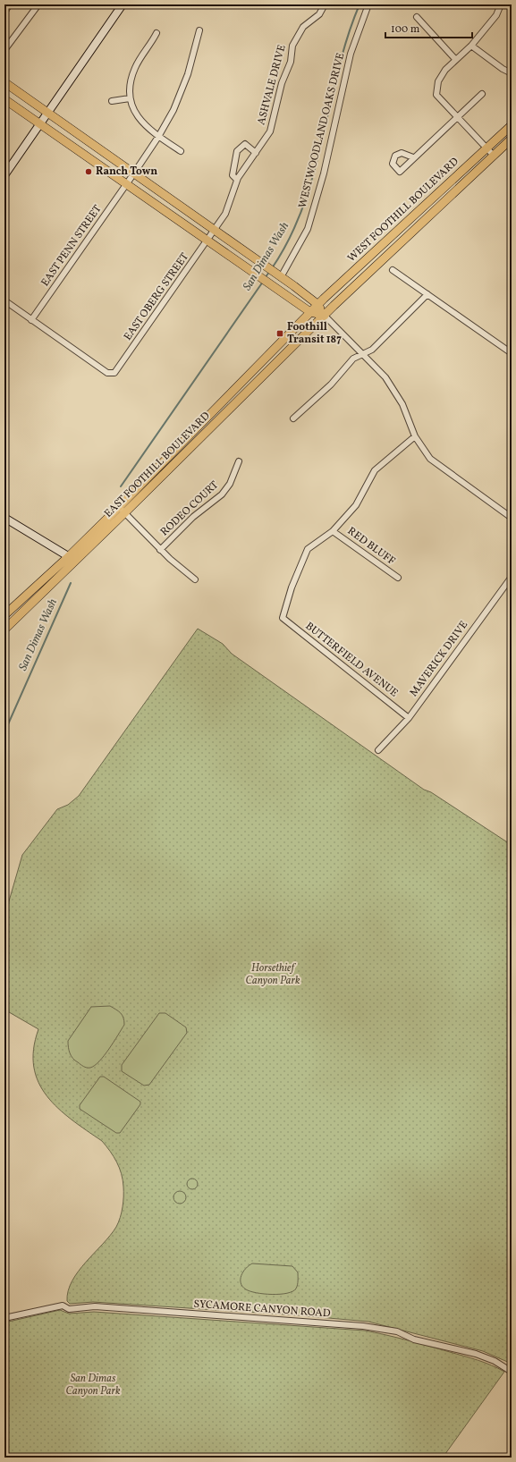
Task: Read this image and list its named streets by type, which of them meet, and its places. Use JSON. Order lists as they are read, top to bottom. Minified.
{"streets":{"main road":["WEST FOOTHILL BOULEVARD","EAST FOOTHILL BOULEVARD"],"street":["ASHVALE DRIVE","WEST WOODLAND OAKS DRIVE","EAST PENN STREET","EAST OBERG STREET","RODEO COURT","RED BLUFF","MAVERICK DRIVE","BUTTERFIELD AVENUE","SYCAMORE CANYON ROAD"]},"crossings":[["ASHVALE DRIVE","EAST OBERG STREET"],["WEST FOOTHILL BOULEVARD","EAST FOOTHILL BOULEVARD"],["EAST PENN STREET","EAST OBERG STREET"],["RED BLUFF","BUTTERFIELD AVENUE"],["MAVERICK DRIVE","BUTTERFIELD AVENUE"]],"water":["San Dimas Wash"],"parks":["Horsethief Canyon Park","San Dimas Canyon Park"],"places":{"other":["Ranch Town"],"transit":["Foothill Transit 187"]},"scale_bar":"100 m"}
